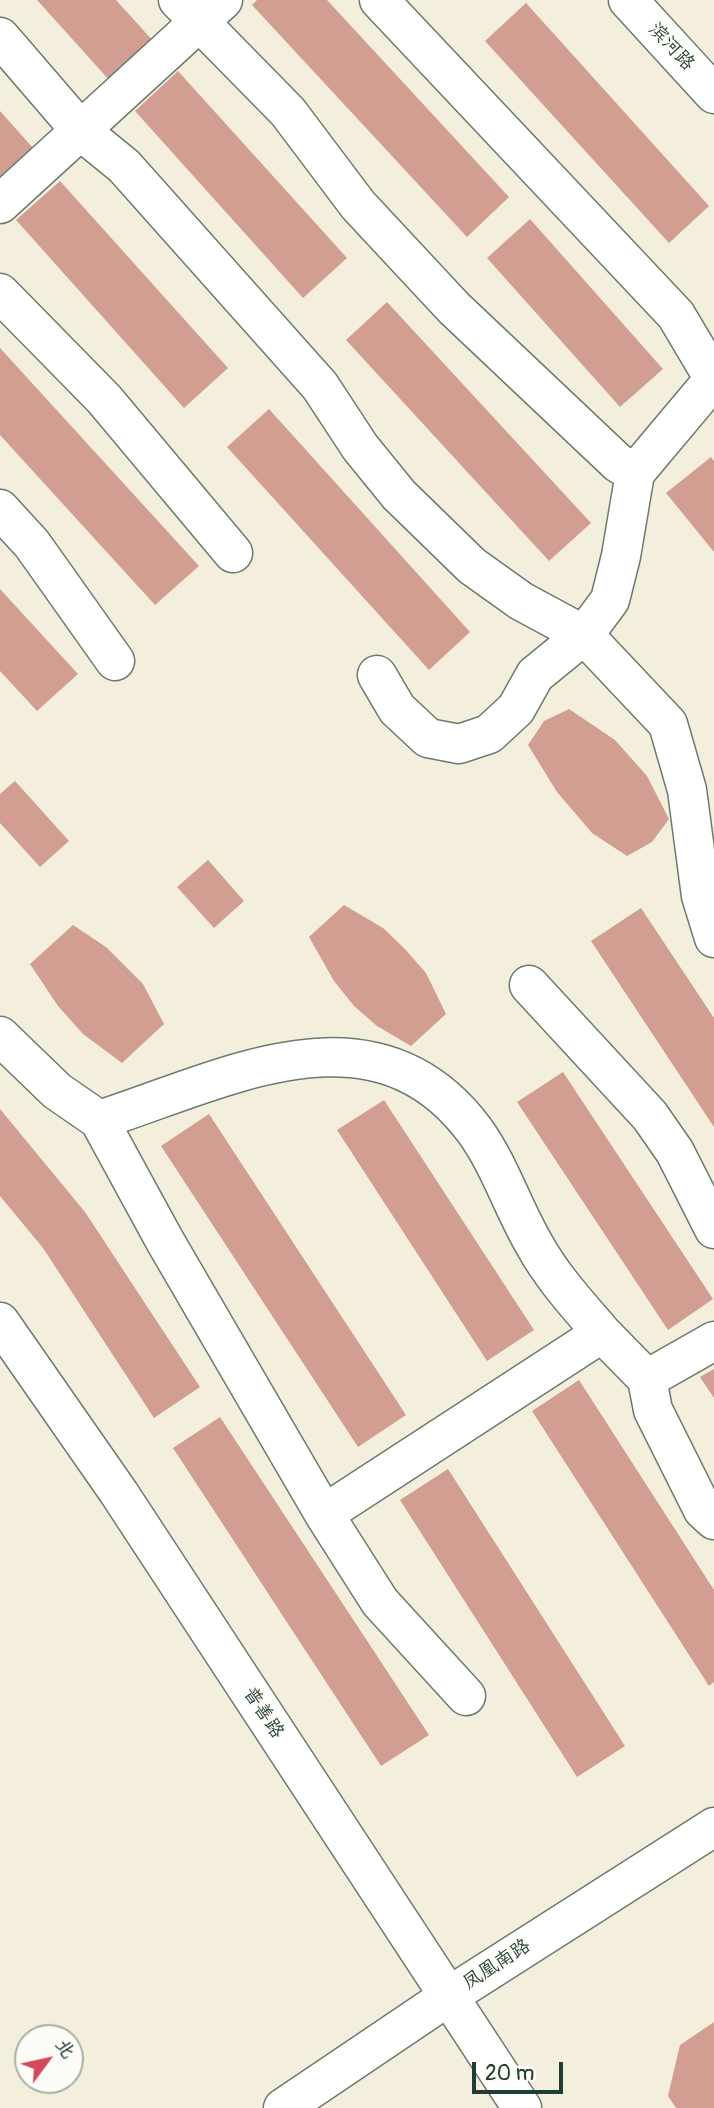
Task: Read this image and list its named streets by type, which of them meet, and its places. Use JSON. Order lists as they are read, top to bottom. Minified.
{"streets":{"street":["滨河路","普善路","凤凰南路"]},"crossings":[["普善路","凤凰南路"]],"scale_bar":"20 m","north":"top right"}
